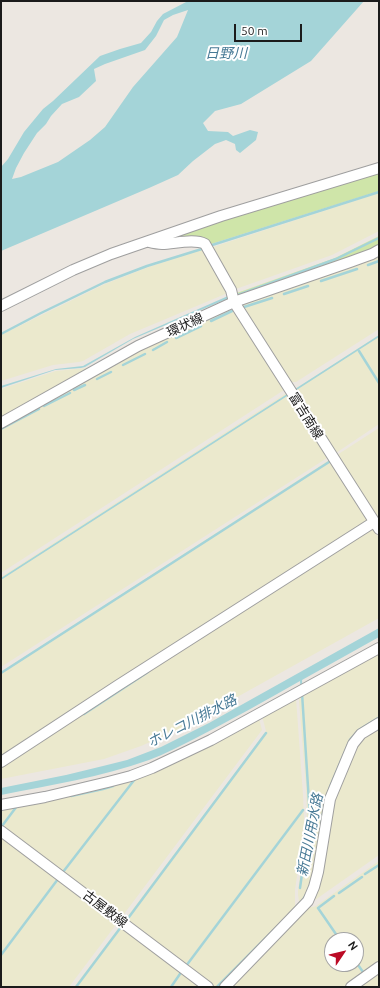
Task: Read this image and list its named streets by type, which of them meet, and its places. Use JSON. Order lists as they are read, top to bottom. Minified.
{"streets":{"street":["環状線","富吉南線","古屋敷線"]},"crossings":[["環状線","富吉南線"]],"water":["日野川","ホレコ川排水路","新田川用水路"],"scale_bar":"50 m","north":"top right"}
